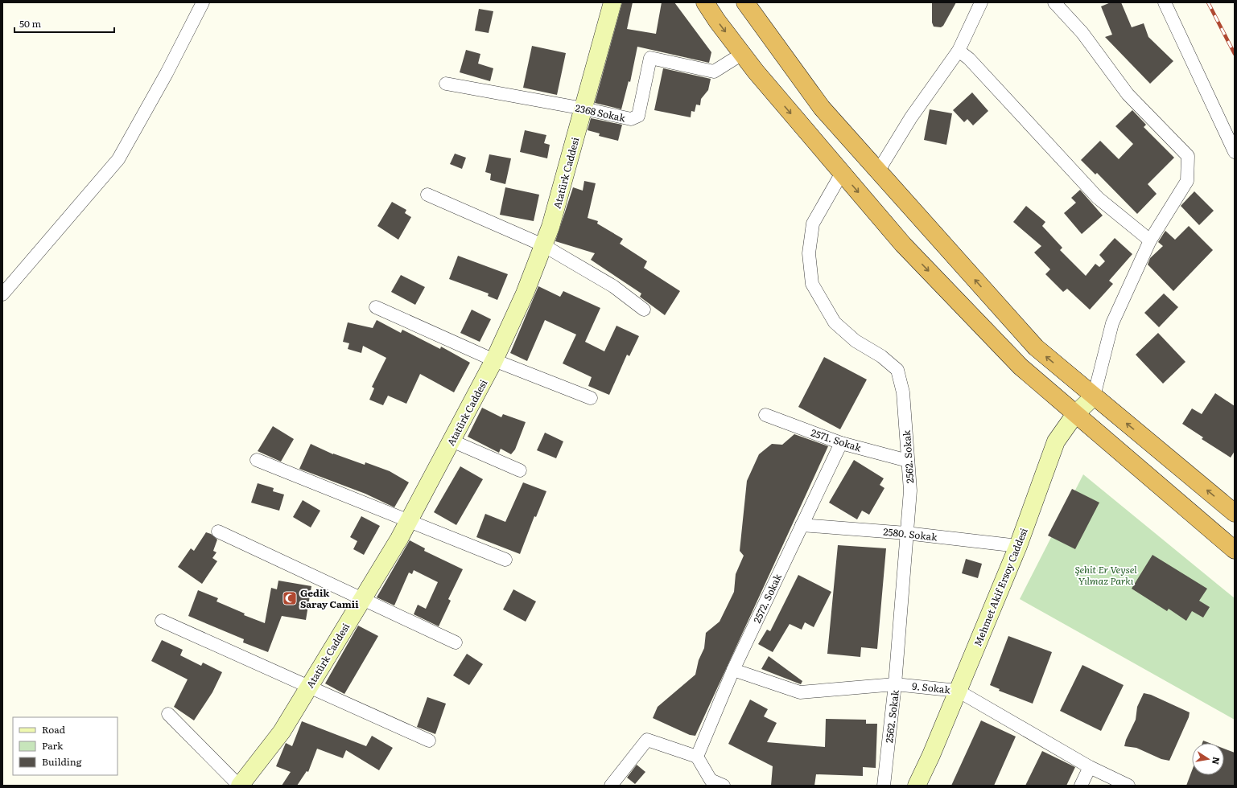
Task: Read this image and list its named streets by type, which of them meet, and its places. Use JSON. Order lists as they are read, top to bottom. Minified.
{"streets":{"street":["2368 Sokak","Atatürk Caddesi","2571. Sokak","2562. Sokak","2580. Sokak","Mehmet Akif Ersoy Caddesi","2572. Sokak","9. Sokak"]},"crossings":[["2368 Sokak","Atatürk Caddesi"],["2571. Sokak","2562. Sokak"],["2571. Sokak","2572. Sokak"],["2562. Sokak","2580. Sokak"],["2562. Sokak","9. Sokak"],["2580. Sokak","Mehmet Akif Ersoy Caddesi"],["2580. Sokak","2572. Sokak"],["Mehmet Akif Ersoy Caddesi","9. Sokak"],["2572. Sokak","9. Sokak"]],"parks":["Şehit Er Veysel Yılmaz Parkı"],"places":{"mosque":["Gedik Saray Camii"]},"legend":["Road","Park","Building"],"scale_bar":"50 m","north":"right"}
